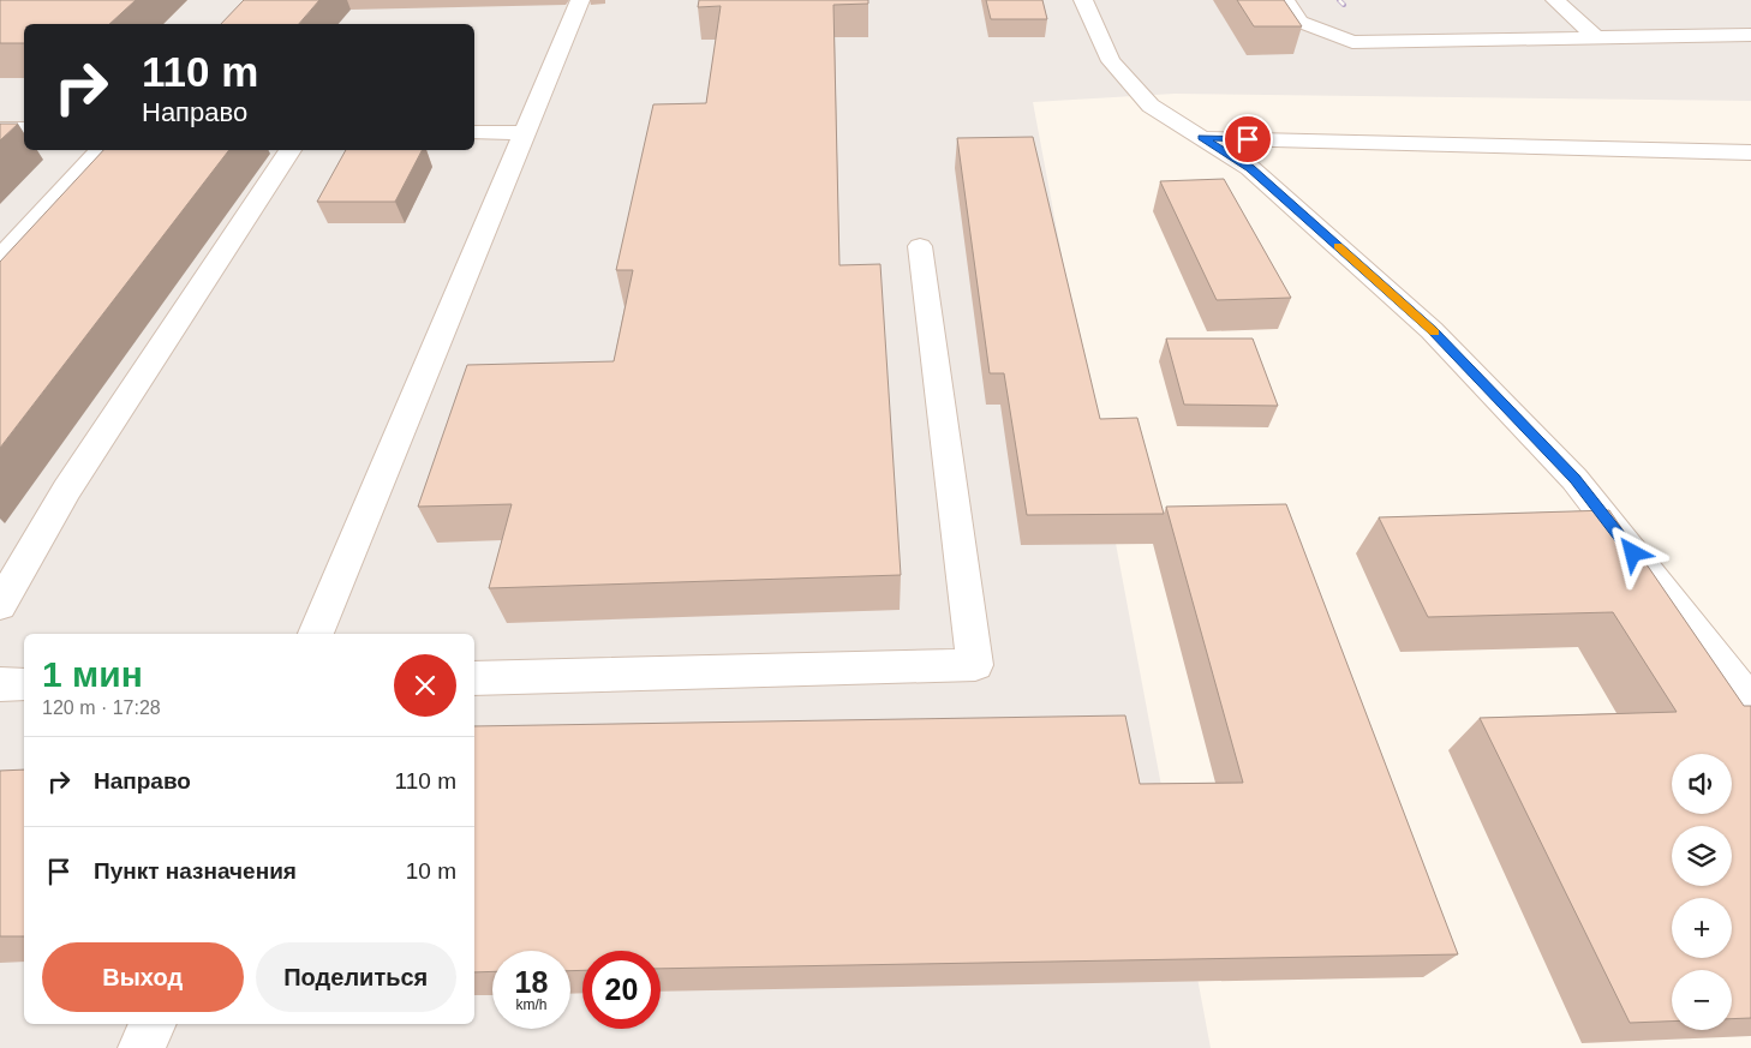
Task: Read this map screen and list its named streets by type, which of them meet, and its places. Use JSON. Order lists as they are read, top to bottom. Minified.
{"page":{"turn":["110 m","Направо"],"heading":["1 мин","120 m · 17:28"],"list":[{"name":"Направо","value":"110 m"},{"name":"Пункт назначения","value":"10 m"}],"map_buttons":["+","−"],"buttons":["Выход","Поделиться"],"speed":"18 km/h","limit":"20"}}
